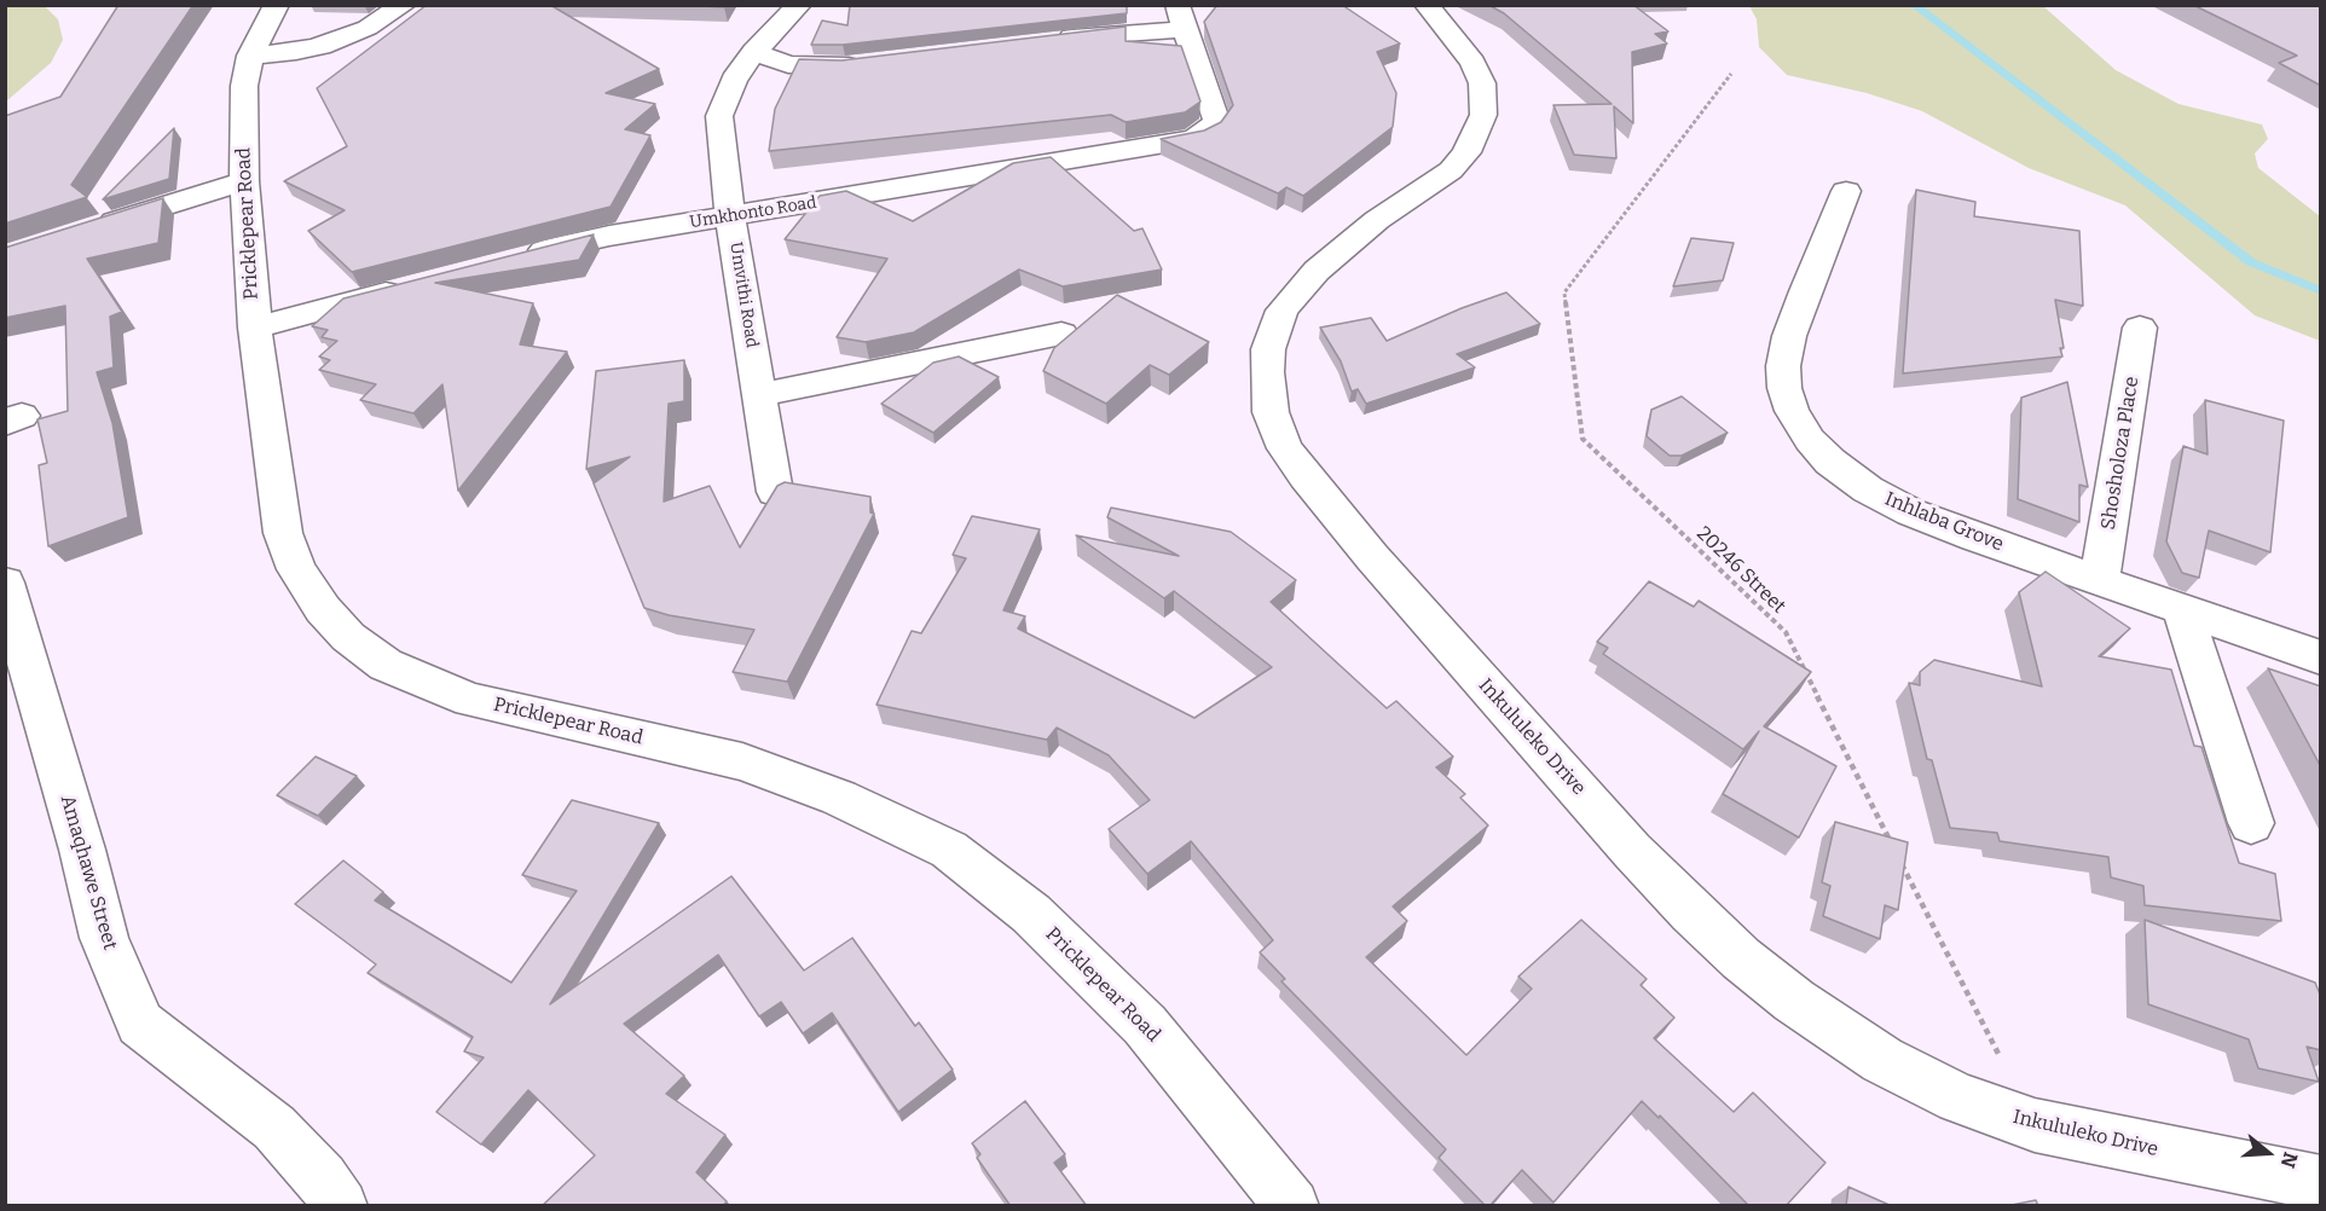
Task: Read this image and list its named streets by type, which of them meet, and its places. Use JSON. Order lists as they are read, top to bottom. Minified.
{"streets":{"street":["Umkhonto Road","Pricklepear Road","Umvithi Road","Shosholoza Place","Inhlaba Grove","Inkululeko Drive","Amaqhawe Street"],"path":["20246 Street"]},"crossings":[["Umkhonto Road","Umvithi Road"],["Shosholoza Place","Inhlaba Grove"]],"north":"right"}
